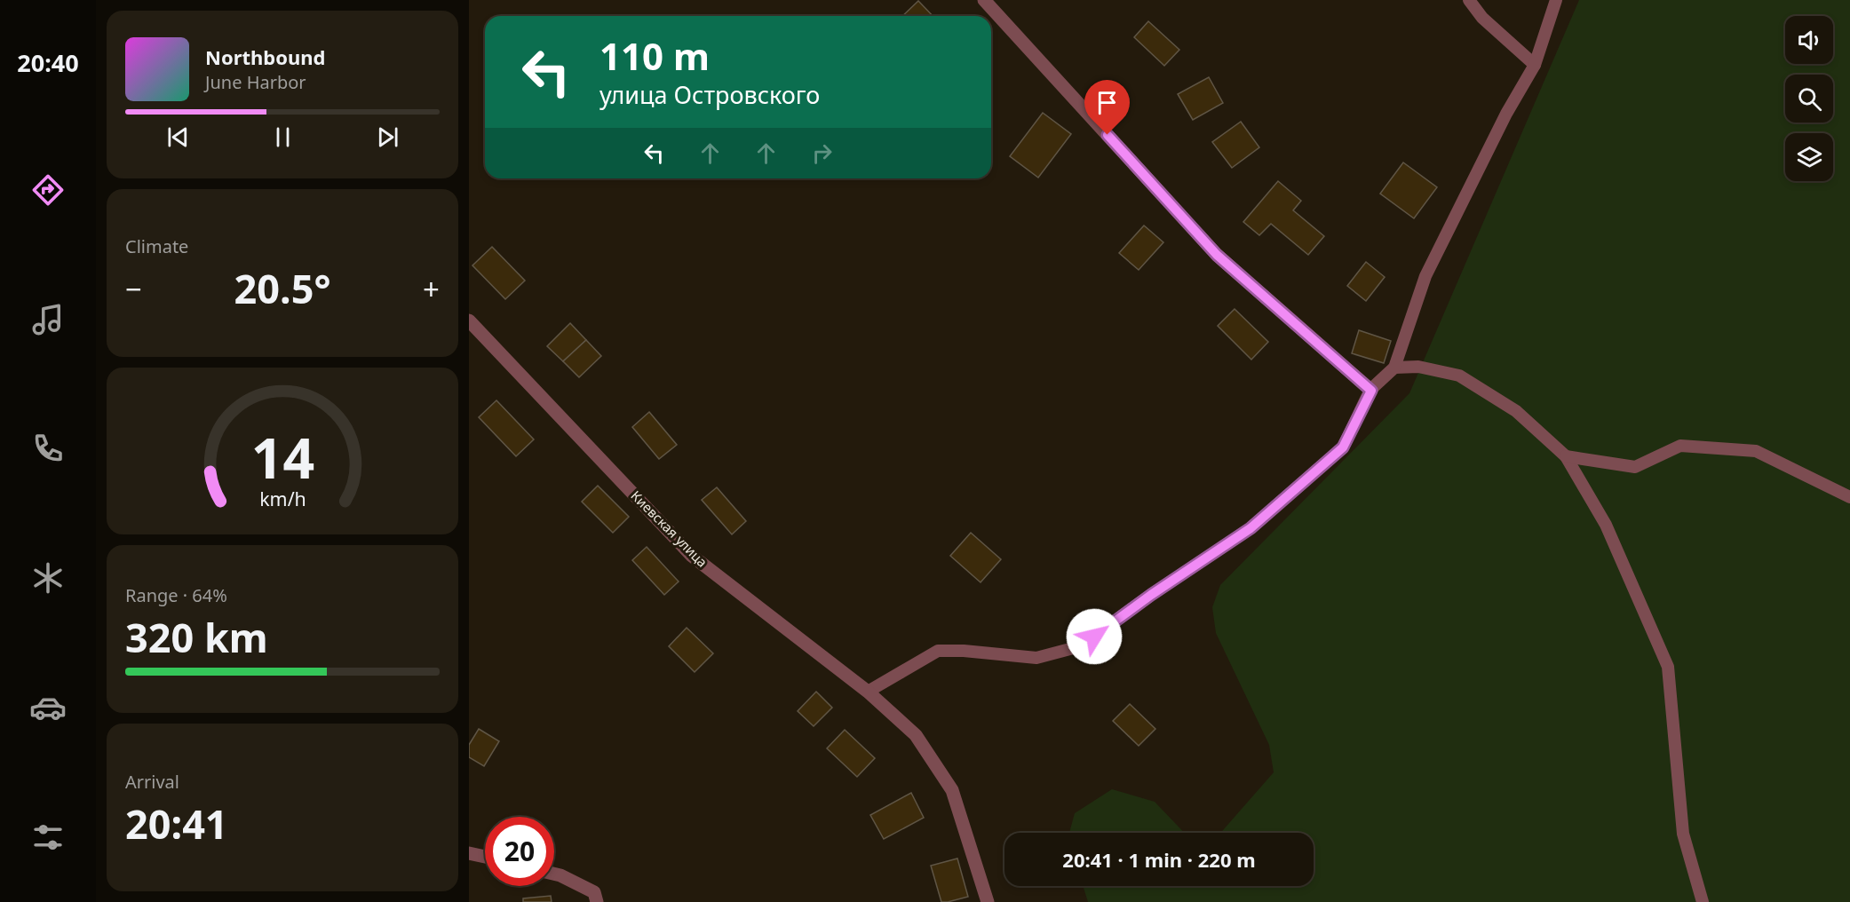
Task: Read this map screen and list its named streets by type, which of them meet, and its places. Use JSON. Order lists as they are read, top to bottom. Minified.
{"streets":{"street":["Киевская улица"]},"page":{"tabs":"20:40","turn":["110 m","улица Островского"],"song":["Northbound","June Harbor"],"tile":["Climate",["Range · 64%","320 km"],["Arrival","20:41"]],"heat":["−","20.5°","+"],"limit":"20","trip":"20:41 · 1 min · 220 m","gauge":["14","km/h"]}}
